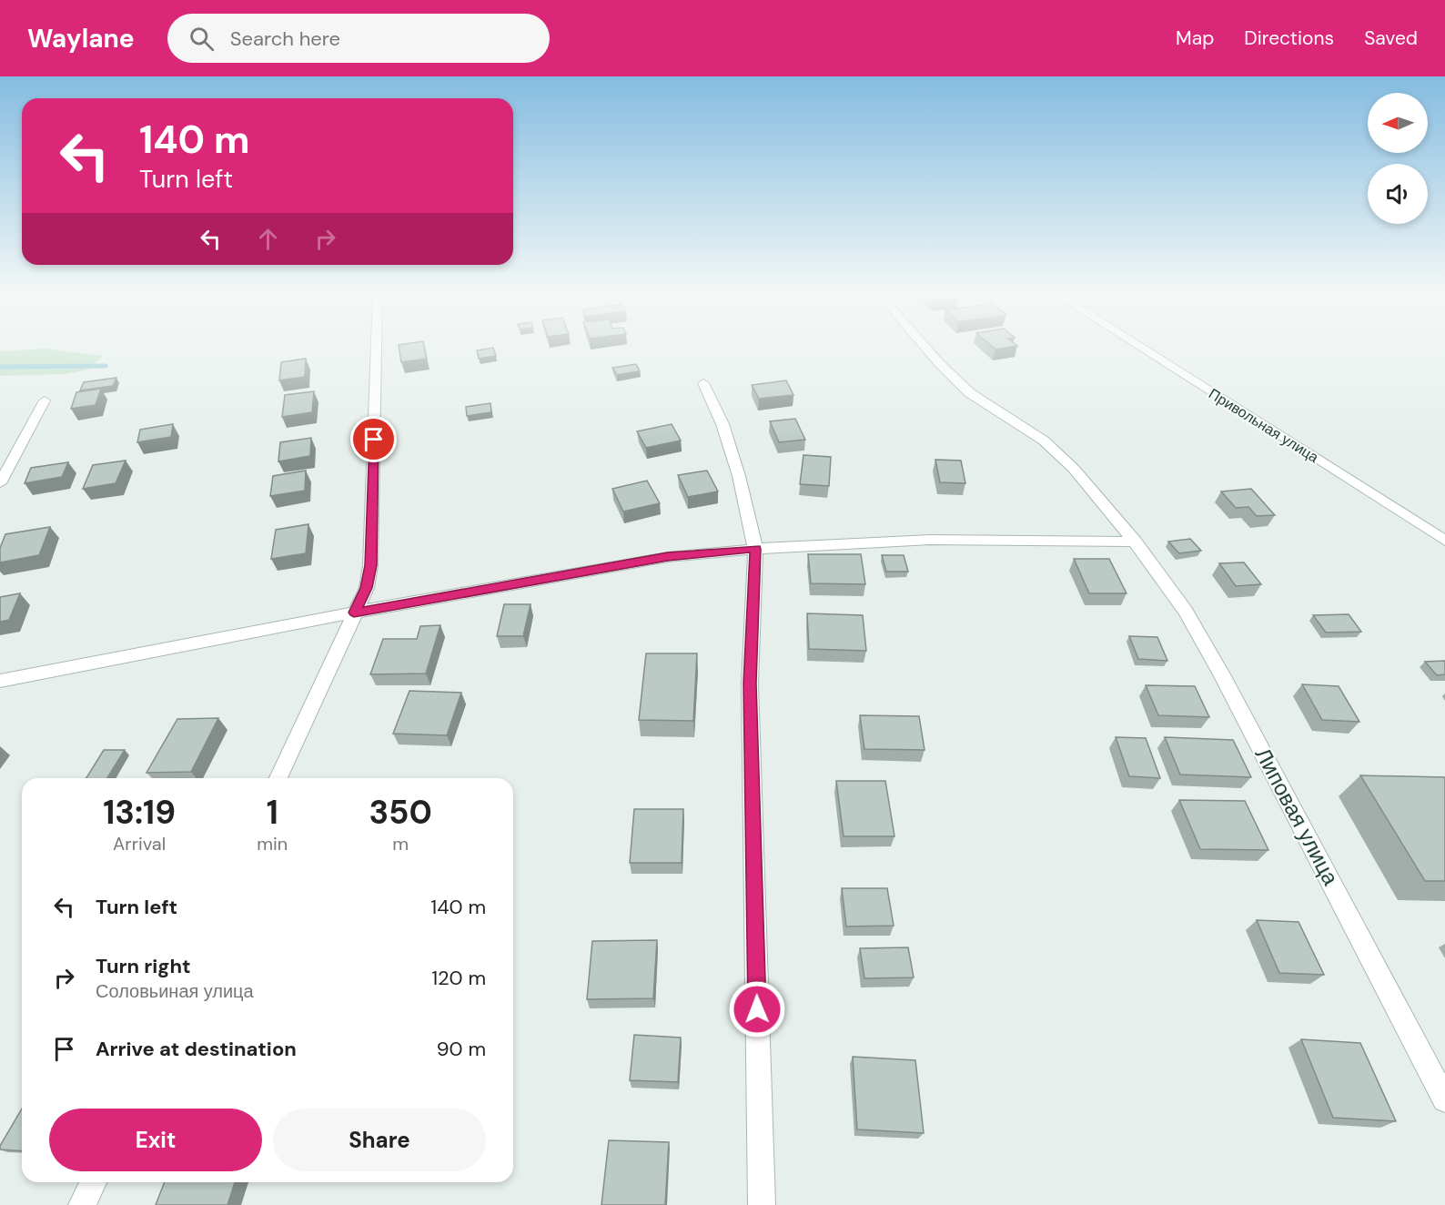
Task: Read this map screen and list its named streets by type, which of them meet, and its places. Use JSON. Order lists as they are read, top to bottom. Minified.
{"streets":{"street":["Привольная улица","Липовая улица"]},"north":"left","page":{"header":"Waylane","search":"Search here","nav":["Map","Directions","Saved"],"turn":["140 m","Turn left"],"eta":["13:19","Arrival","1","min","350","m"],"list":[{"name":"Turn left","value":"140 m"},{"name":"Turn right","note":"Соловьиная улица","value":"120 m"},{"name":"Arrive at destination","value":"90 m"}],"buttons":["Exit","Share"]}}
